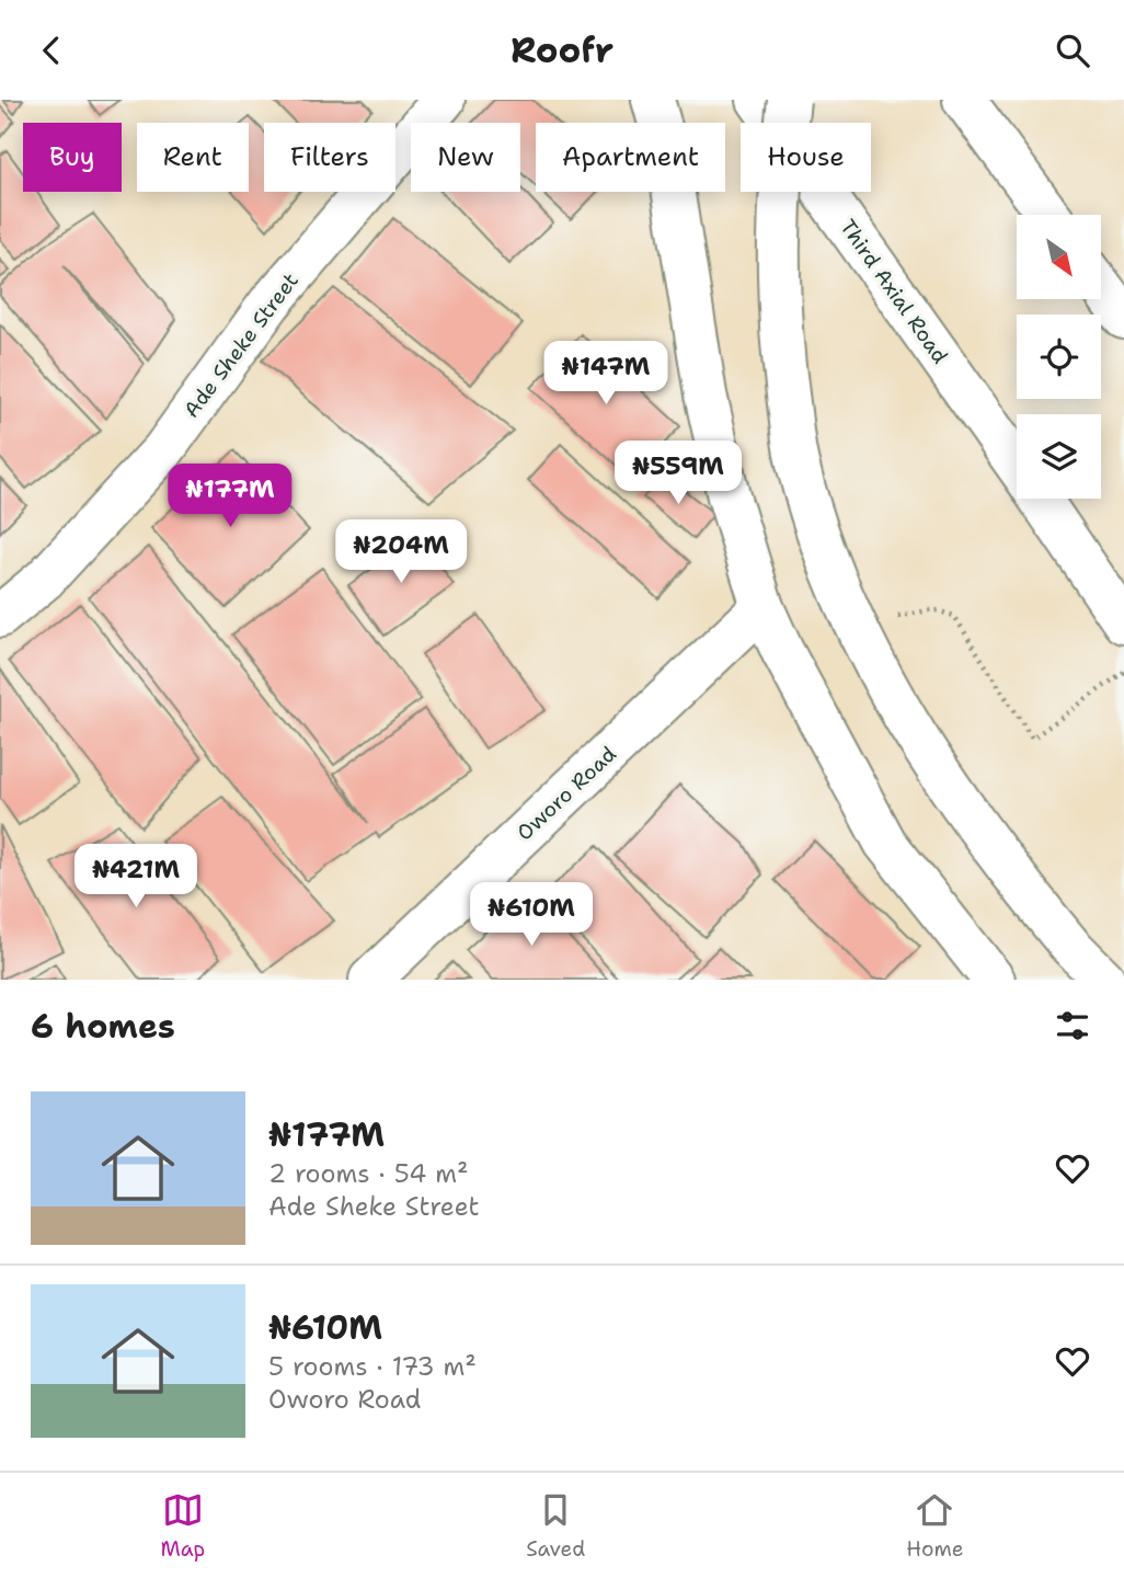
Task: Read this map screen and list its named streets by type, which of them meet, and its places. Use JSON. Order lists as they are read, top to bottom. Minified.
{"streets":{"main road":["Third Axial Road","Ade Sheke Street","Oworo Road"]},"north":"bottom right","page":{"header":"Roofr","chip":["Buy","Rent","Filters","New","Apartment","House"],"price":["₦147M","₦559M","₦177M","₦204M","₦421M","₦610M"],"heading":"6 homes","list":[{"name":"₦177M","note":"2 rooms · 54 m² · Ade Sheke Street"},{"name":"₦610M","note":"5 rooms · 173 m² · Oworo Road"}],"tabs":["Map","Saved","Home"]}}
